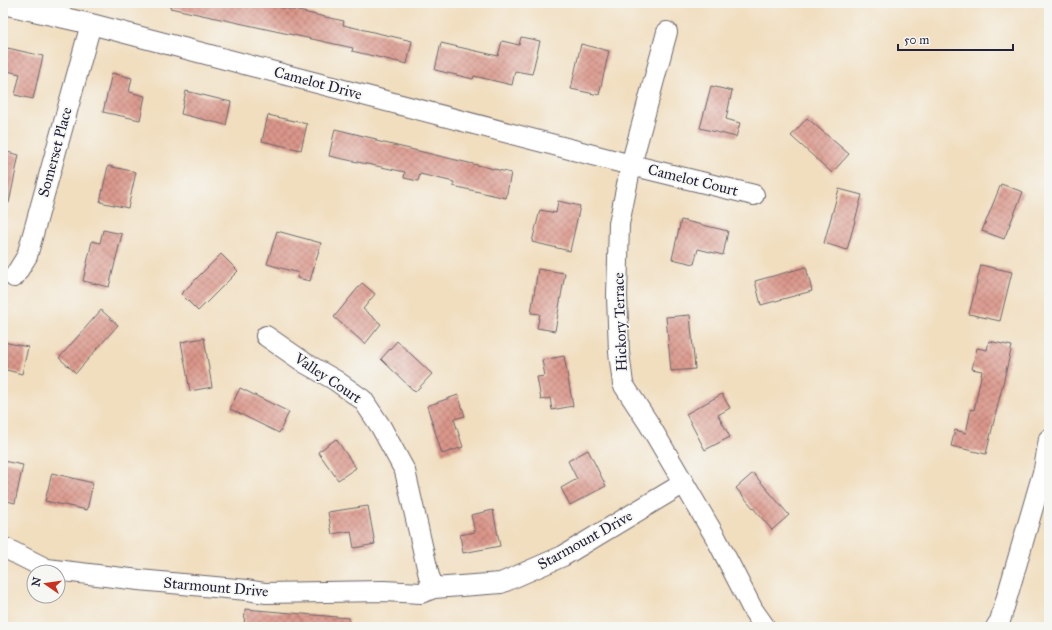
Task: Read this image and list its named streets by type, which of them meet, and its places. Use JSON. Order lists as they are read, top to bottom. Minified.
{"streets":{"street":["Camelot Drive","Somerset Place","Camelot Court","Hickory Terrace","Valley Court","Starmount Drive"]},"crossings":[["Camelot Drive","Somerset Place"],["Camelot Drive","Camelot Court"],["Camelot Drive","Hickory Terrace"],["Camelot Court","Hickory Terrace"],["Hickory Terrace","Starmount Drive"],["Valley Court","Starmount Drive"]],"scale_bar":"50 m","north":"left"}
